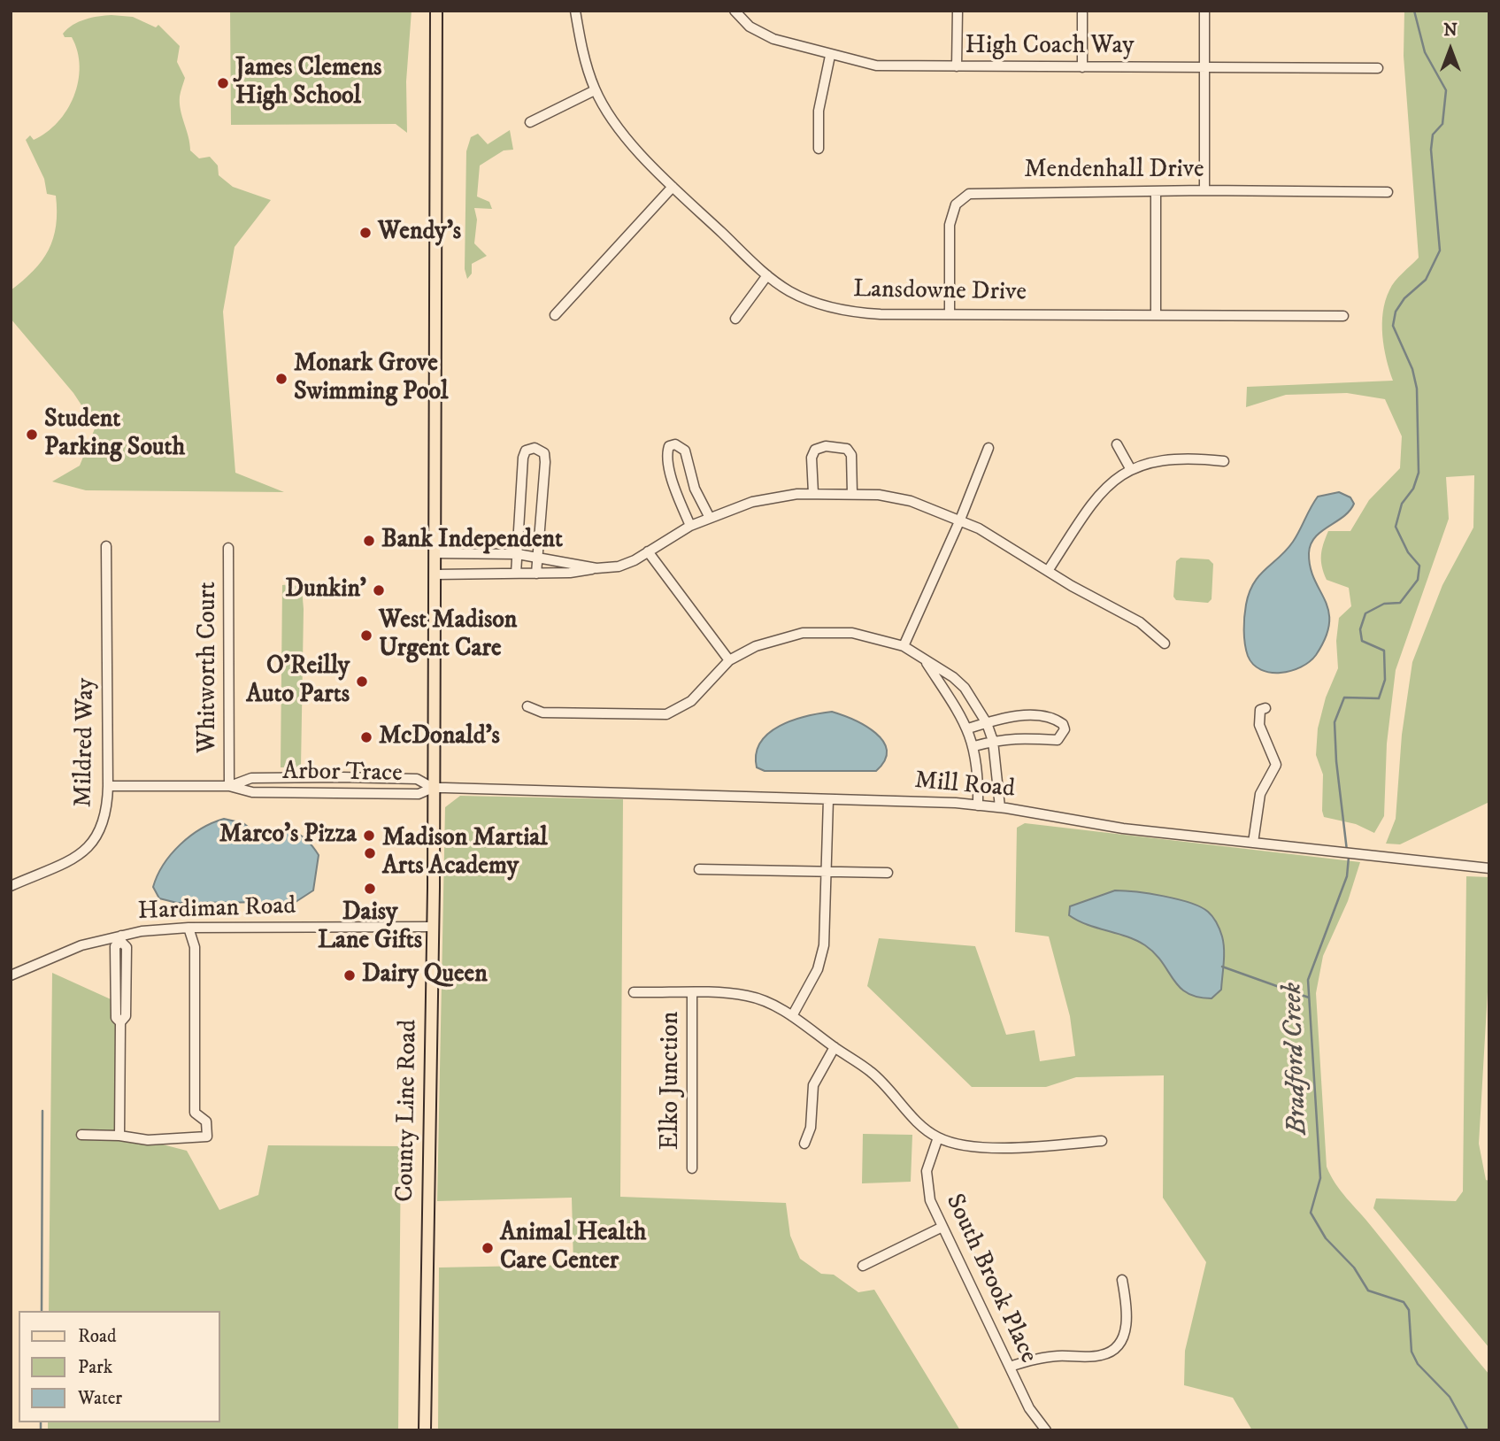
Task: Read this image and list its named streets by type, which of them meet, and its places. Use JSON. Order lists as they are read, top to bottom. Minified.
{"streets":{"main road":["County Line Road"],"street":["High Coach Way","Mendenhall Drive","Lansdowne Drive","Whitworth Court","Mildred Way","Arbor Trace","Mill Road","Hardiman Road","Elko Junction","South Brook Place"]},"crossings":[["Mendenhall Drive","Lansdowne Drive"],["Whitworth Court","Arbor Trace"],["Mildred Way","Arbor Trace"],["Arbor Trace","Mill Road"],["Arbor Trace","County Line Road"],["Mill Road","County Line Road"],["Hardiman Road","County Line Road"]],"water":["Bradford Creek"],"places":["James Clemens High School","Wendy's","Monark Grove Swimming Pool","Student Parking South","Bank Independent","Dunkin'","West Madison Urgent Care","O'Reilly Auto Parts","McDonald's","Marco's Pizza","Madison Martial Arts Academy","Daisy Lane Gifts","Dairy Queen","Animal Health Care Center"],"legend":["Road","Park","Water"],"north":"top"}
